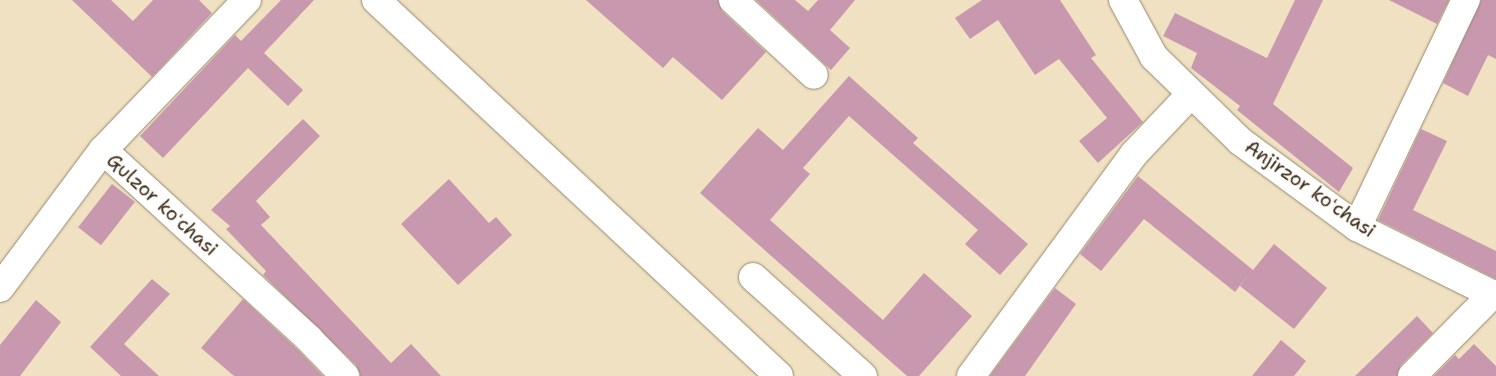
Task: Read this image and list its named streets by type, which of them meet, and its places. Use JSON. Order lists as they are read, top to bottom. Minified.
{"streets":{"street":["Anjirzor koʻchasi","Gulzor koʻchasi"]}}
